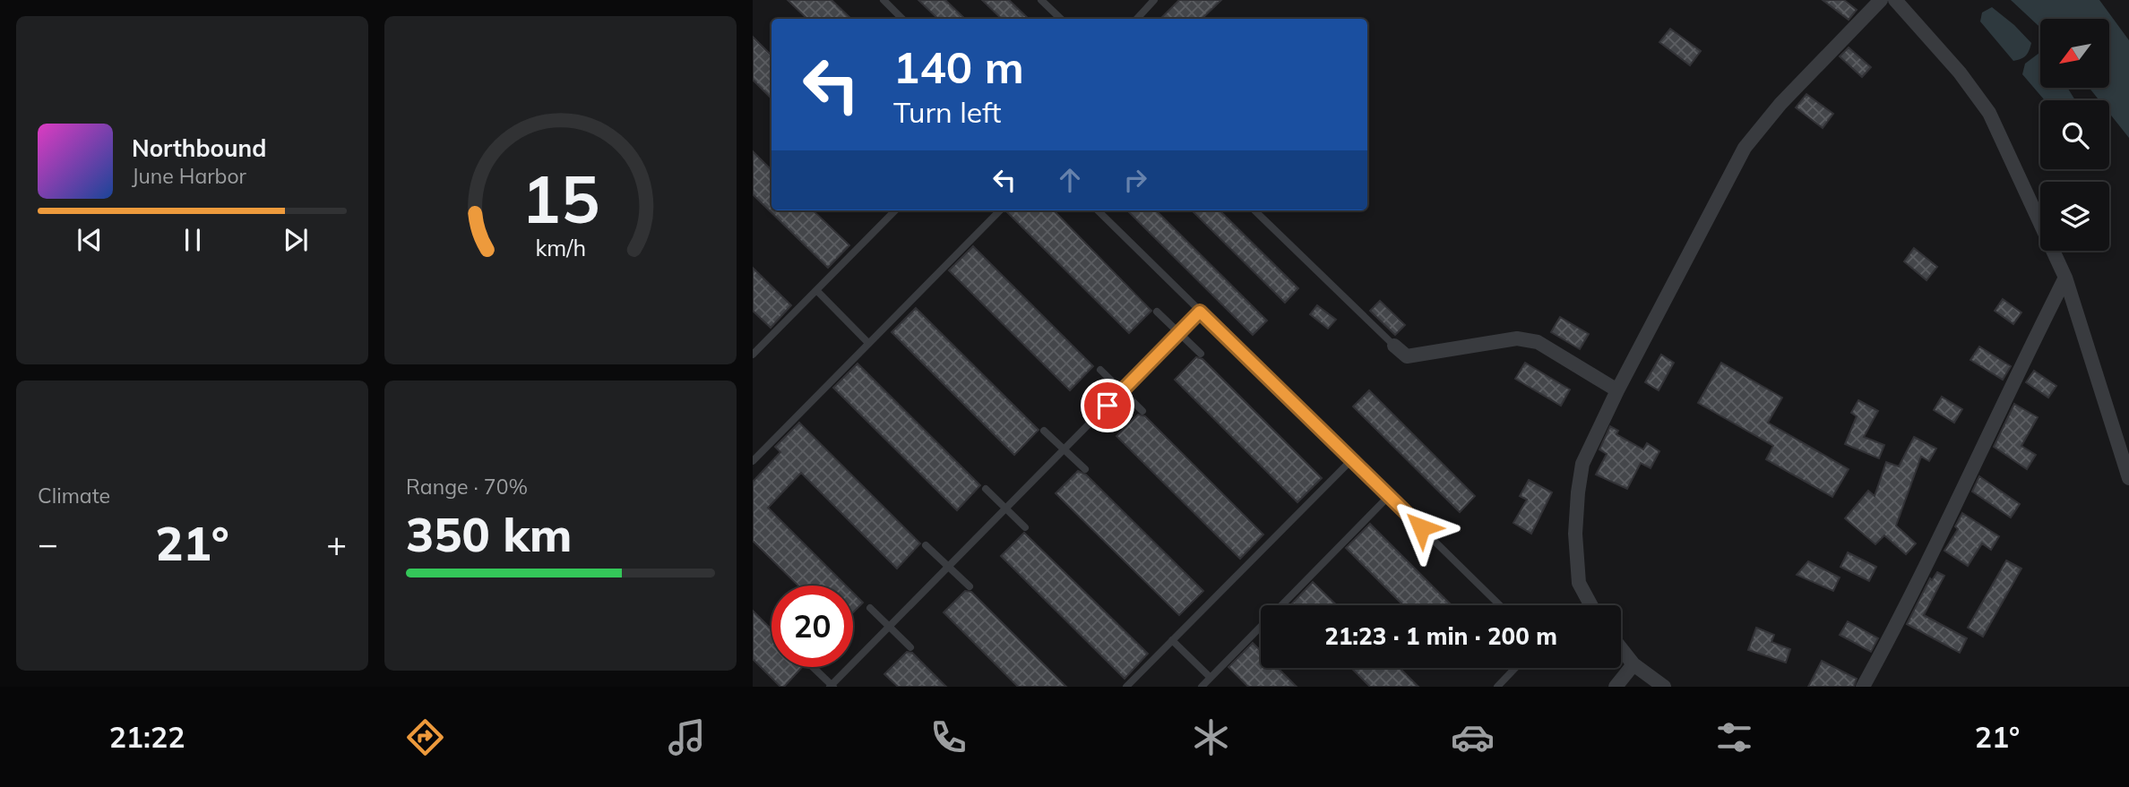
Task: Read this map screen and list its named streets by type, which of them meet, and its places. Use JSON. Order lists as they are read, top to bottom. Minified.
{"north":"bottom left","page":{"turn":["140 m","Turn left"],"song":["Northbound","June Harbor"],"tile":["Climate",["Range · 70%","350 km"]],"heat":["−","21°","+"],"limit":"20","trip":"21:23 · 1 min · 200 m","tabs":["21:22","21°"],"gauge":["15","km/h"]}}
